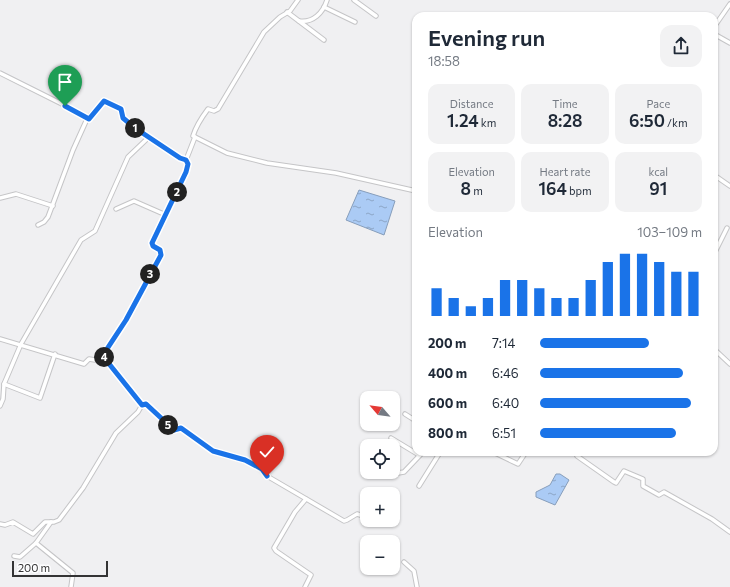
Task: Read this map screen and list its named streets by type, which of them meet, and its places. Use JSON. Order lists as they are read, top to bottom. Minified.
{"scale_bar":"200 m","north":"top left","page":{"heading":["Evening run","18:58"],"stats":[["Distance","1.24 km"],["Time","8:28"],["Pace","6:50 /km"],["Elevation","8 m"],["Heart rate","164 bpm"],["kcal","91"]],"pins":["1","2","3","4","5"],"chart":["Elevation","103–109 m"],"list":[{"name":"200 m","note":"7:14"},{"name":"400 m","note":"6:46"},{"name":"600 m","note":"6:40"},{"name":"800 m","note":"6:51"}],"map_buttons":["+","−"],"scale":"200 m"}}
